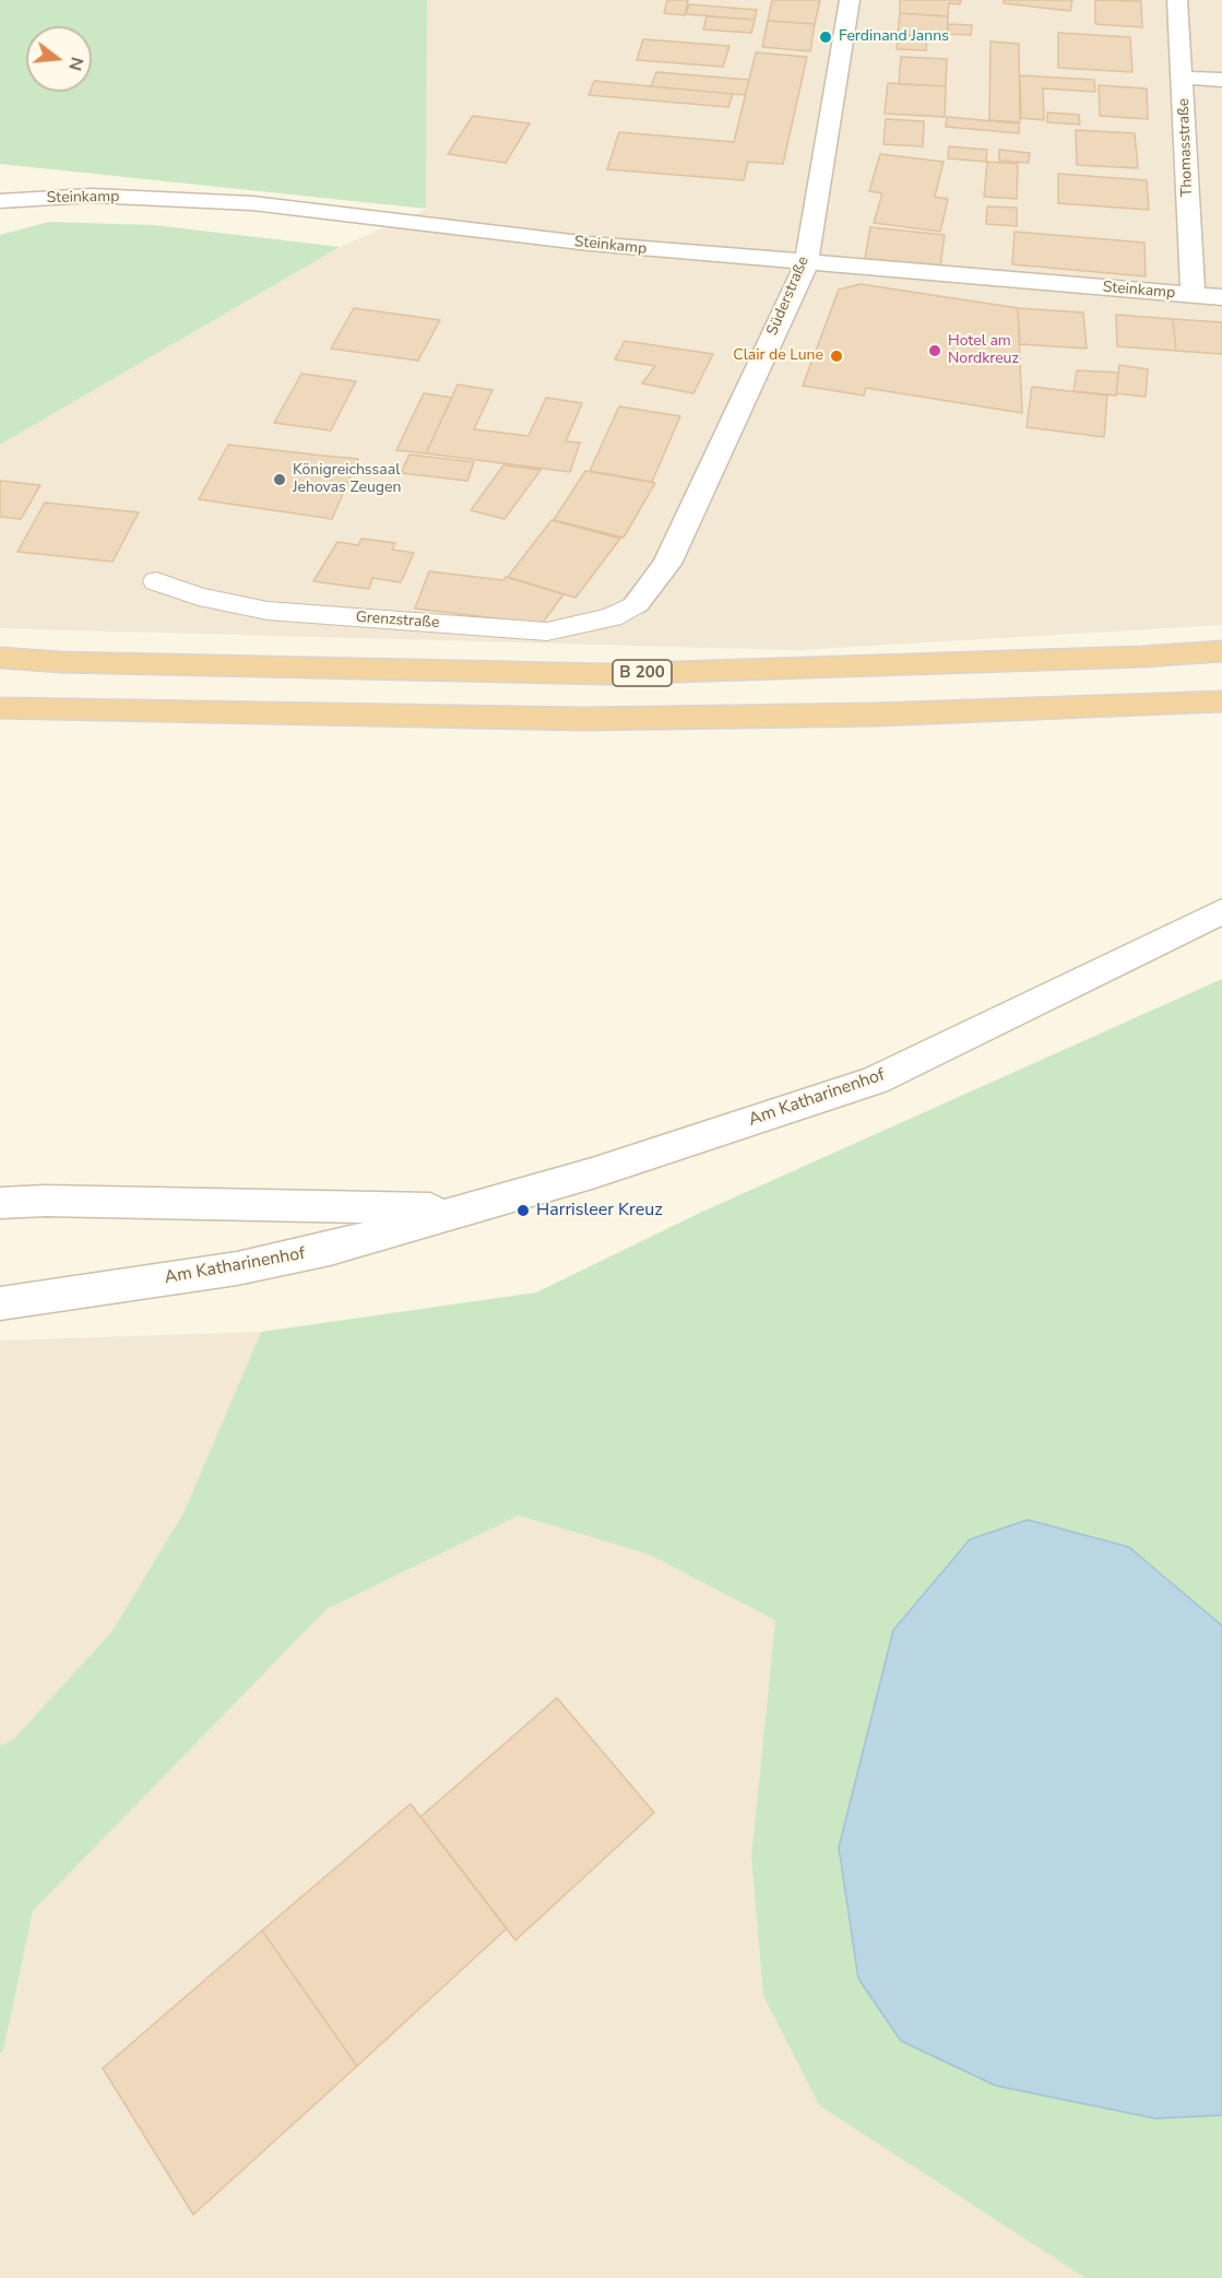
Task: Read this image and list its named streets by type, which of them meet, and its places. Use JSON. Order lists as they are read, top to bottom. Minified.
{"streets":{"highway":["B 200"],"street":["Thomasstraße","Steinkamp","Süderstraße","Am Katharinenhof"],"lane":["Grenzstraße"]},"crossings":[["Thomasstraße","Steinkamp"],["Steinkamp","Süderstraße"],["Süderstraße","Grenzstraße"]],"places":["Ferdinand Janns","Hotel am Nordkreuz","Clair de Lune","Königreichssaal Jehovas Zeugen","Harrisleer Kreuz"],"north":"right"}
